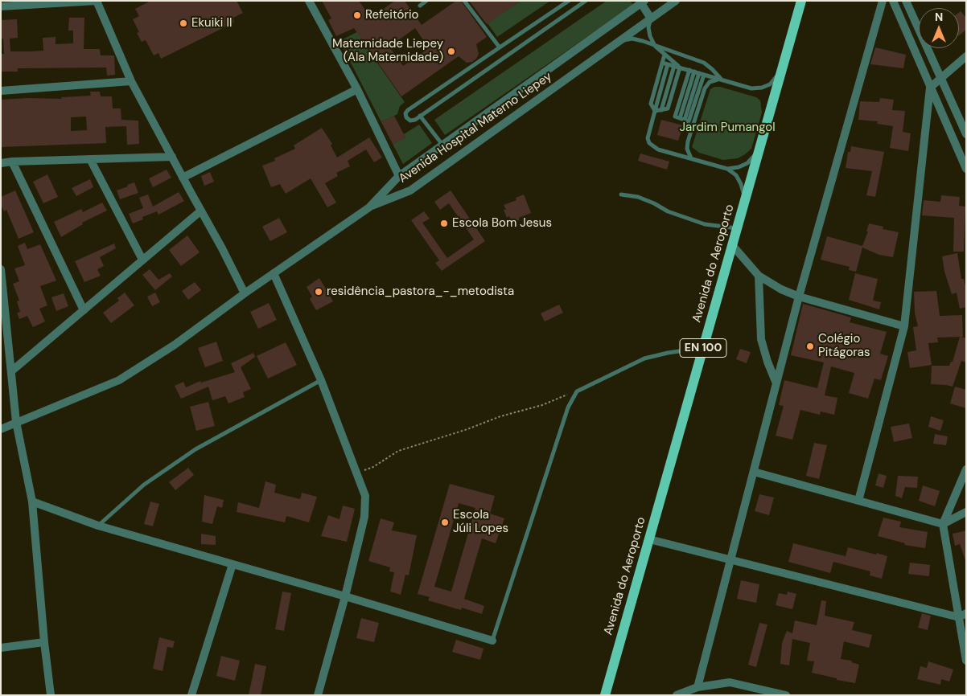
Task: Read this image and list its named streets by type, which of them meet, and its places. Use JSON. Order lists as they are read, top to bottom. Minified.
{"streets":{"main road":["Avenida do Aeroporto","EN 100"],"street":["Avenida Hospital Materno Liepey"]},"parks":["Jardim Pumangol"],"places":["Refeitório","Ekuiki II","Maternidade Liepey (Ala Maternidade)","Escola Bom Jesus","residência_pastora_-_metodista","Colégio Pitágoras","Escola Júli Lopes"],"north":"top"}
